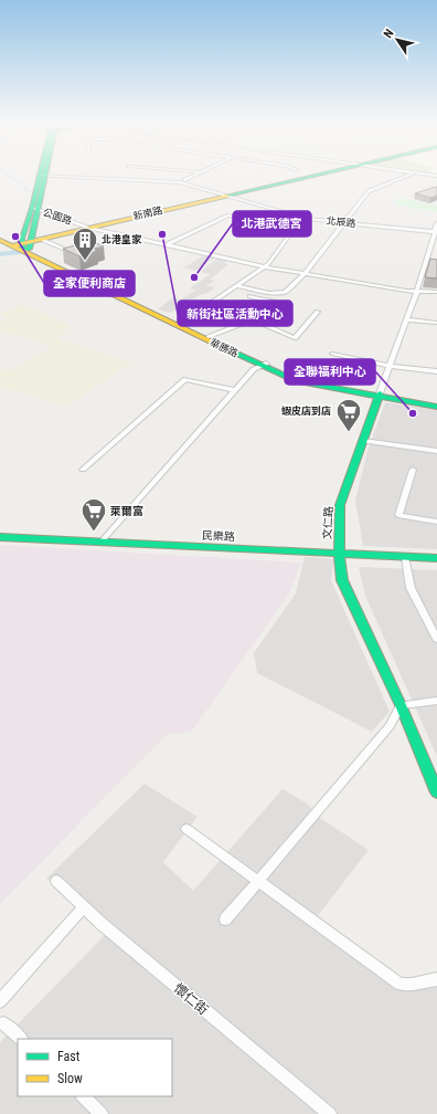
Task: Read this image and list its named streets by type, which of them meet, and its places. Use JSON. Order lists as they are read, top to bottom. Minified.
{"streets":{"main road":["新南路","華勝路","文仁路","民樂路"],"street":["公園路","北辰路","懷仁街"]},"crossings":[["新南路","公園路"],["新南路","北辰路"],["新南路","華勝路"],["公園路","文仁路"],["北辰路","文仁路"],["華勝路","文仁路"],["文仁路","民樂路"]],"places":{"other":["新街社區活動中心","全家便利商店","北港武德宮","全聯福利中心"],"building":["北港皇家"],"supermarket":["蝦皮店到店","萊爾富"]},"legend":["Fast","Slow"],"north":"top left"}
